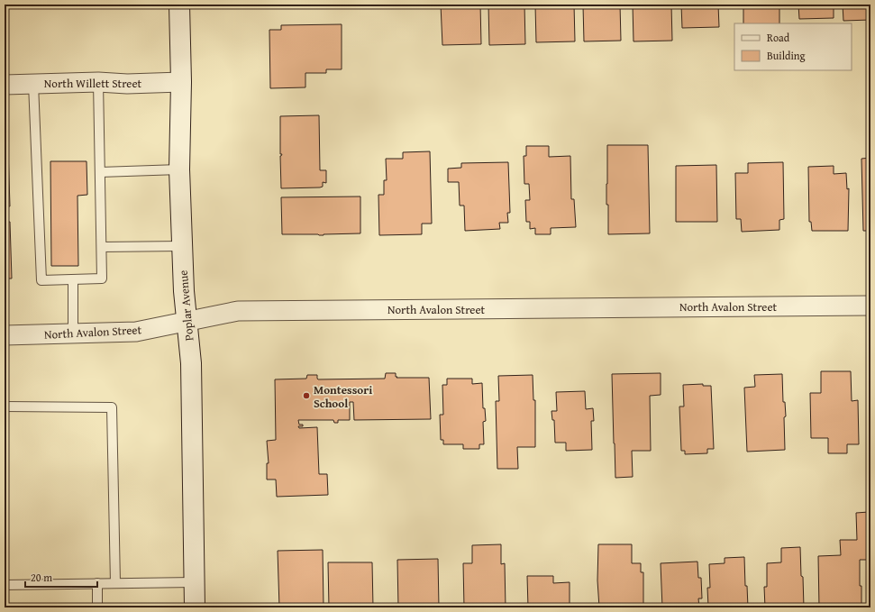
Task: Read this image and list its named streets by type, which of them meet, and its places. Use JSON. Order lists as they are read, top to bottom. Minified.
{"streets":{"main road":["Poplar Avenue"],"street":["North Willett Street","North Avalon Street"]},"crossings":[["North Willett Street","Poplar Avenue"],["Poplar Avenue","North Avalon Street"]],"places":["Montessori School"],"legend":["Road","Building"],"scale_bar":"20 m"}
